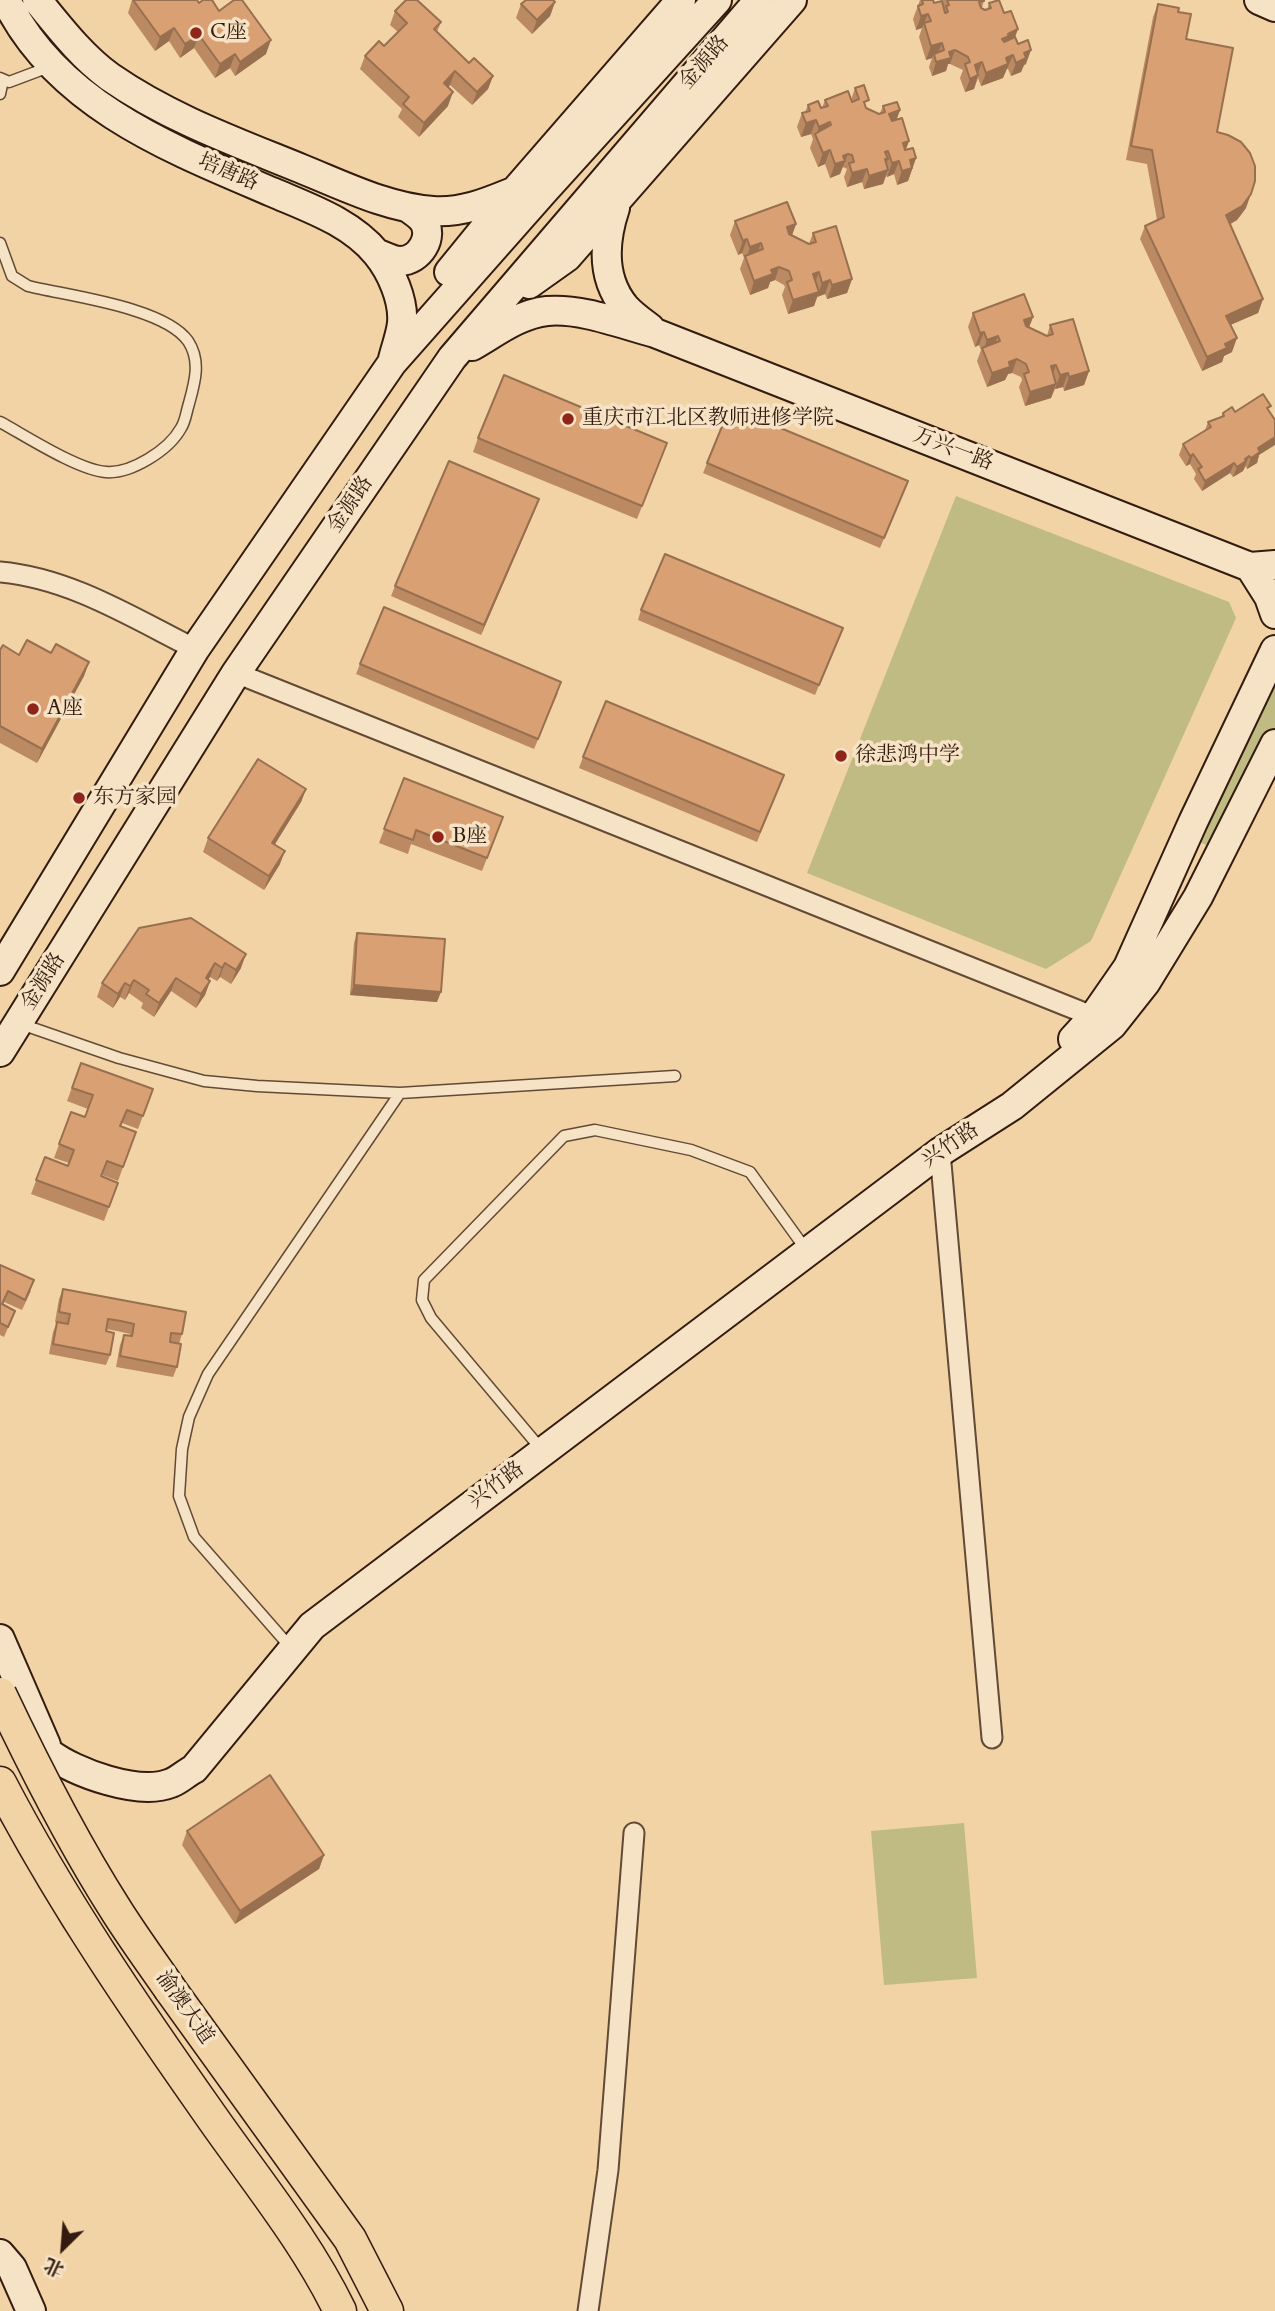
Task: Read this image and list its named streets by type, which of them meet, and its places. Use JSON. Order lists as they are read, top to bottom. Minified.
{"streets":{"main road":["渝澳大道"],"street":["金源路","培唐路","万兴一路","兴竹路"]},"crossings":[["金源路","培唐路"]],"places":["C座","重庆市江北区教师进修学院","A座","徐悲鸿中学","东方家园","B座"],"north":"bottom left"}
